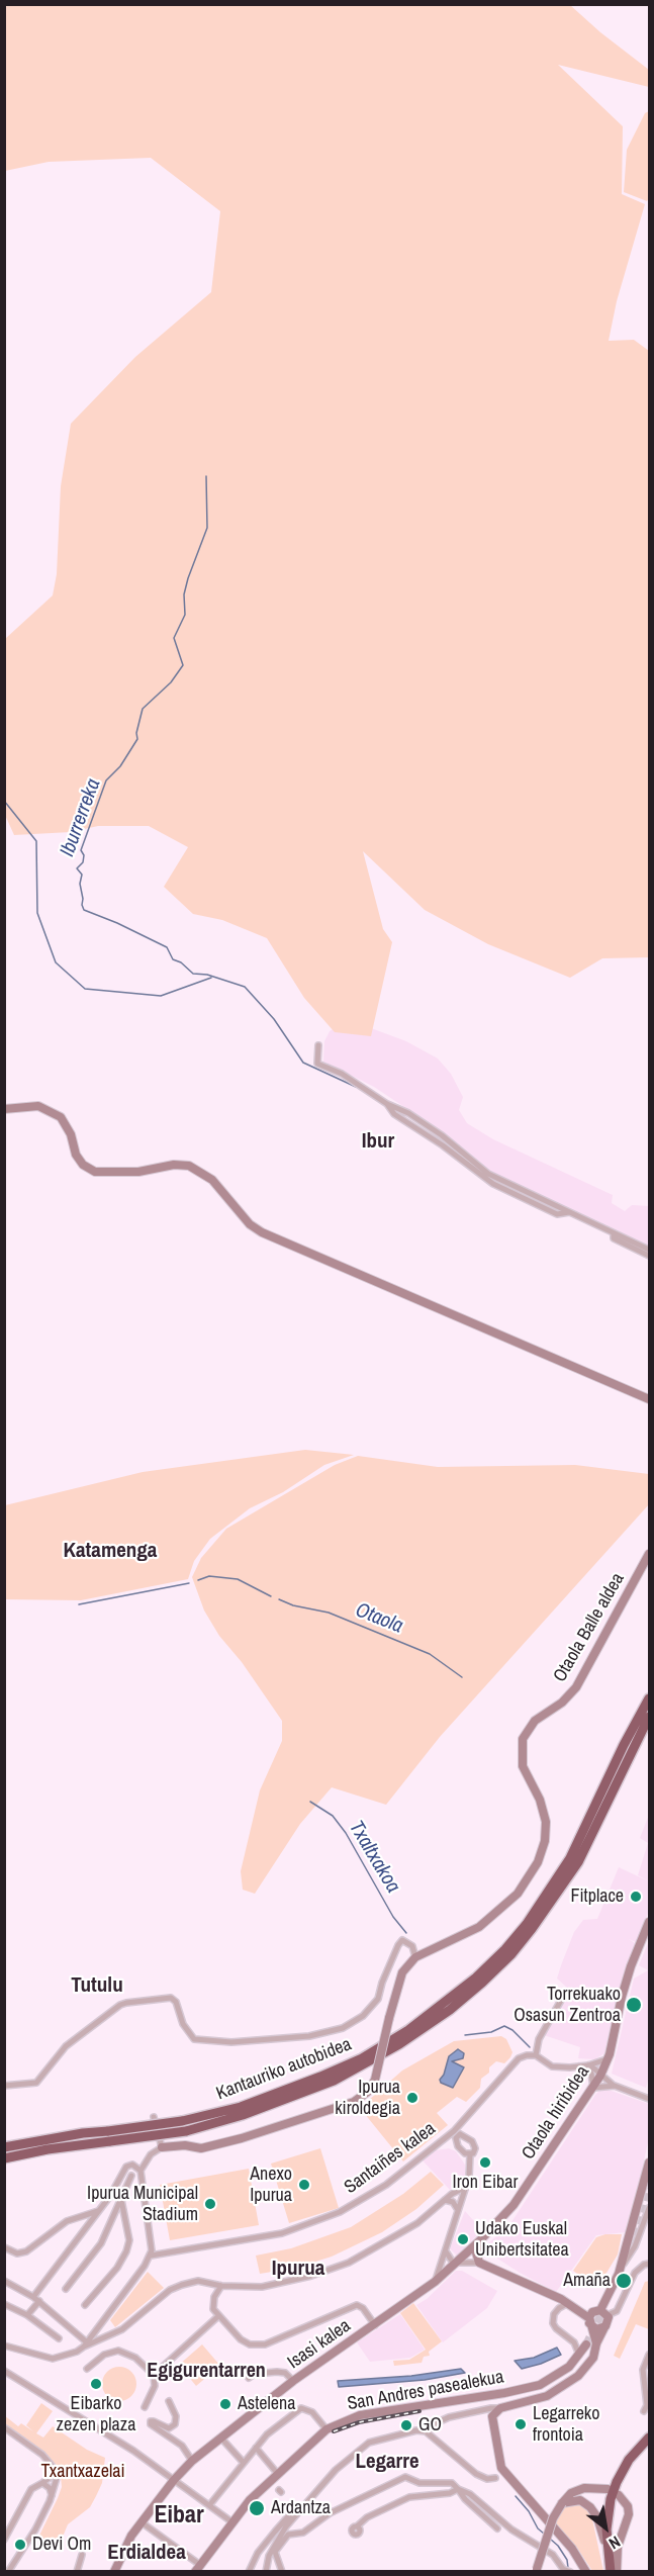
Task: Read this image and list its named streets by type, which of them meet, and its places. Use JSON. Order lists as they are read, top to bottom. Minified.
{"streets":{"highway":["Kantauriko autobidea"],"street":["Otaola Balle aldea","Otaola hiribidea","Santaiñes kalea","Isasi kalea","San Andres pasealekua"]},"crossings":[["Otaola hiribidea","Isasi kalea"]],"districts":["Ibur","Katamenga","Tutulu","Ipurua","Egigurentarren","Legarre","Eibar","Erdialdea"],"water":["Iburrerreka","Otaola","Txaltxakoa"],"parks":["Txantxazelai"],"places":["Fitplace","Torrekuako Osasun Zentroa","Ipurua kiroldegia","Iron Eibar","Anexo Ipurua","Ipurua Municipal Stadium","Udako Euskal Unibertsitatea","Amaña","Eibarko zezen plaza","Astelena","Legarreko frontoia","GO","Ardantza","Devi Om"],"north":"bottom right"}
